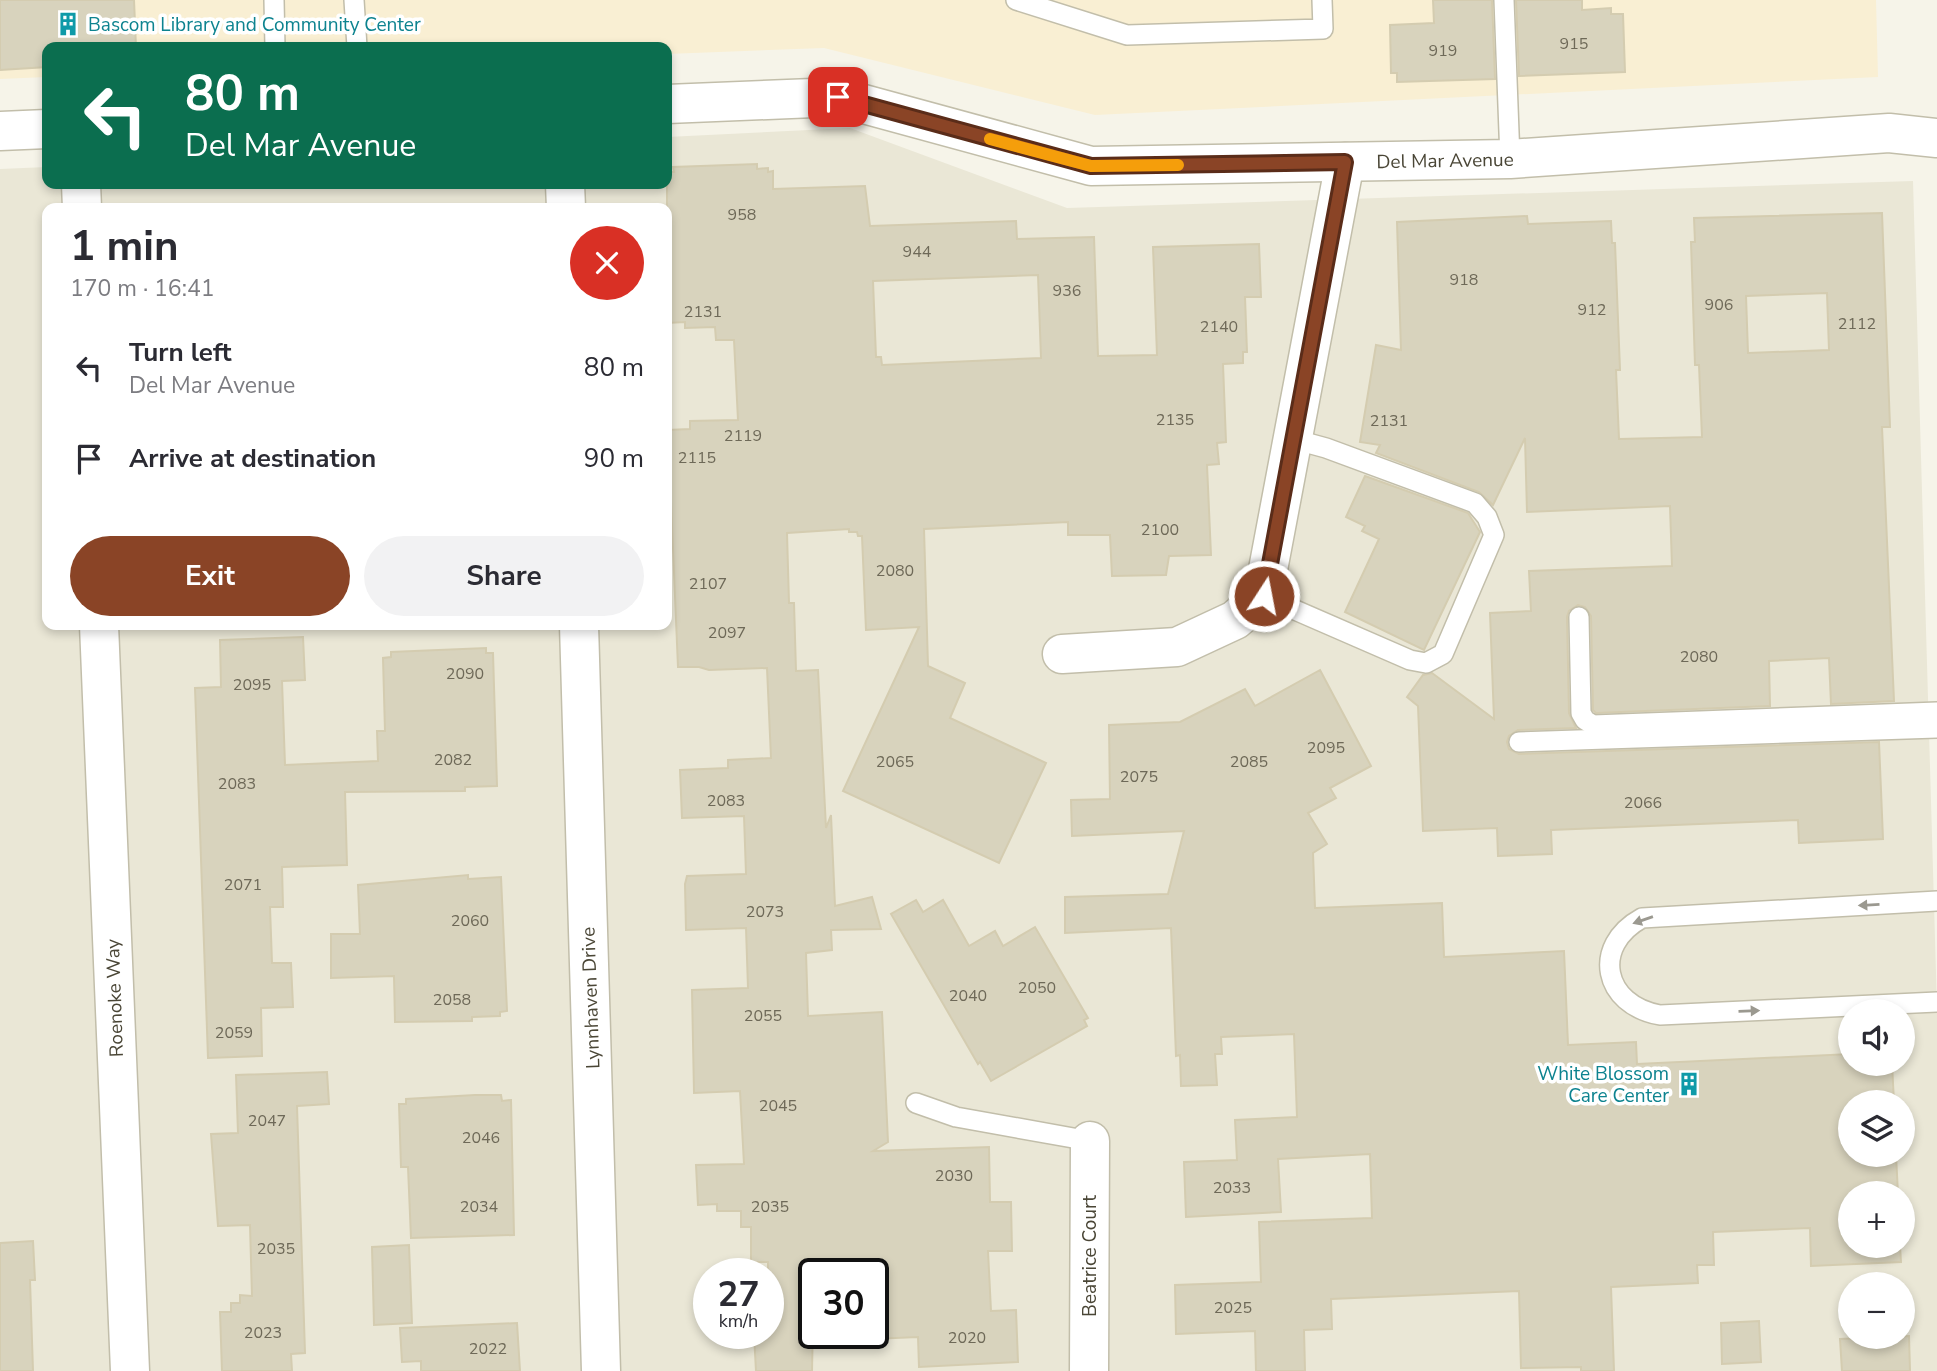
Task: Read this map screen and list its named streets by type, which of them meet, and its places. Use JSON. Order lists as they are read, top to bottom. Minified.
{"streets":{"street":["Del Mar Avenue","Roenoke Way","Lynnhaven Drive","Beatrice Court"]},"places":{"building":["Bascom Library and Community Center","White Blossom Care Center"]},"house_numbers":["915","919","958","944","918","936","906","912","2131","2112","2140","2135","2131","2119","2115","2100","2080","2107","2097","2080","2090","2095","2095","2082","2065","2085","2075","2083","2083","2066","2071","2073","2060","2050","2040","2058","2055","2059","2045","2047","2046","2030","2033","2034","2035","2035","2025","2023","2020","2022"],"page":{"turn":["80 m","Del Mar Avenue"],"heading":["1 min","170 m · 16:41"],"list":[{"name":"Turn left","note":"Del Mar Avenue","value":"80 m"},{"name":"Arrive at destination","value":"90 m"}],"buttons":["Exit","Share"],"map_buttons":["+","−"],"speed":"27 km/h","limit":"30"}}
